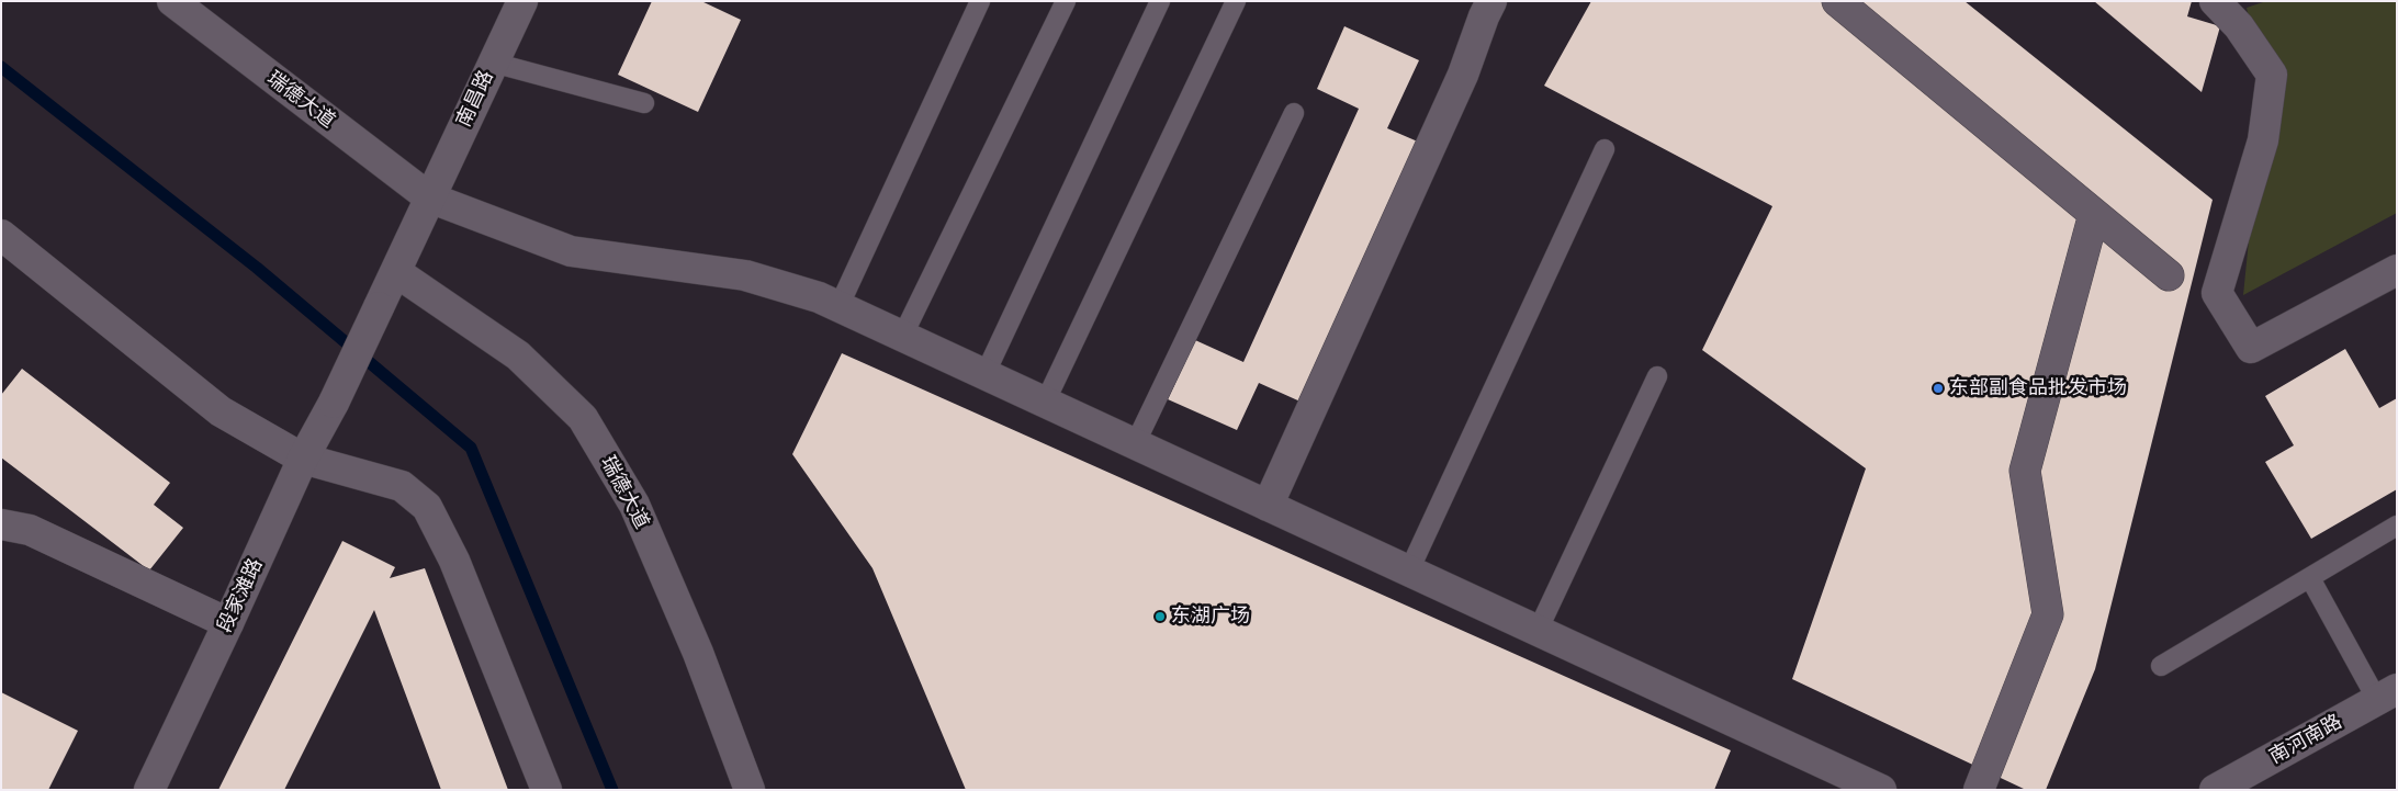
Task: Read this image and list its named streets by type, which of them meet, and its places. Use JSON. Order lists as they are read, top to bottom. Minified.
{"streets":{"street":["南昌路","瑞德大道","段家滩路","南河南路"]},"crossings":[["南昌路","瑞德大道"],["南昌路","段家滩路"]],"places":["东部副食品批发市场","东湖广场"]}
